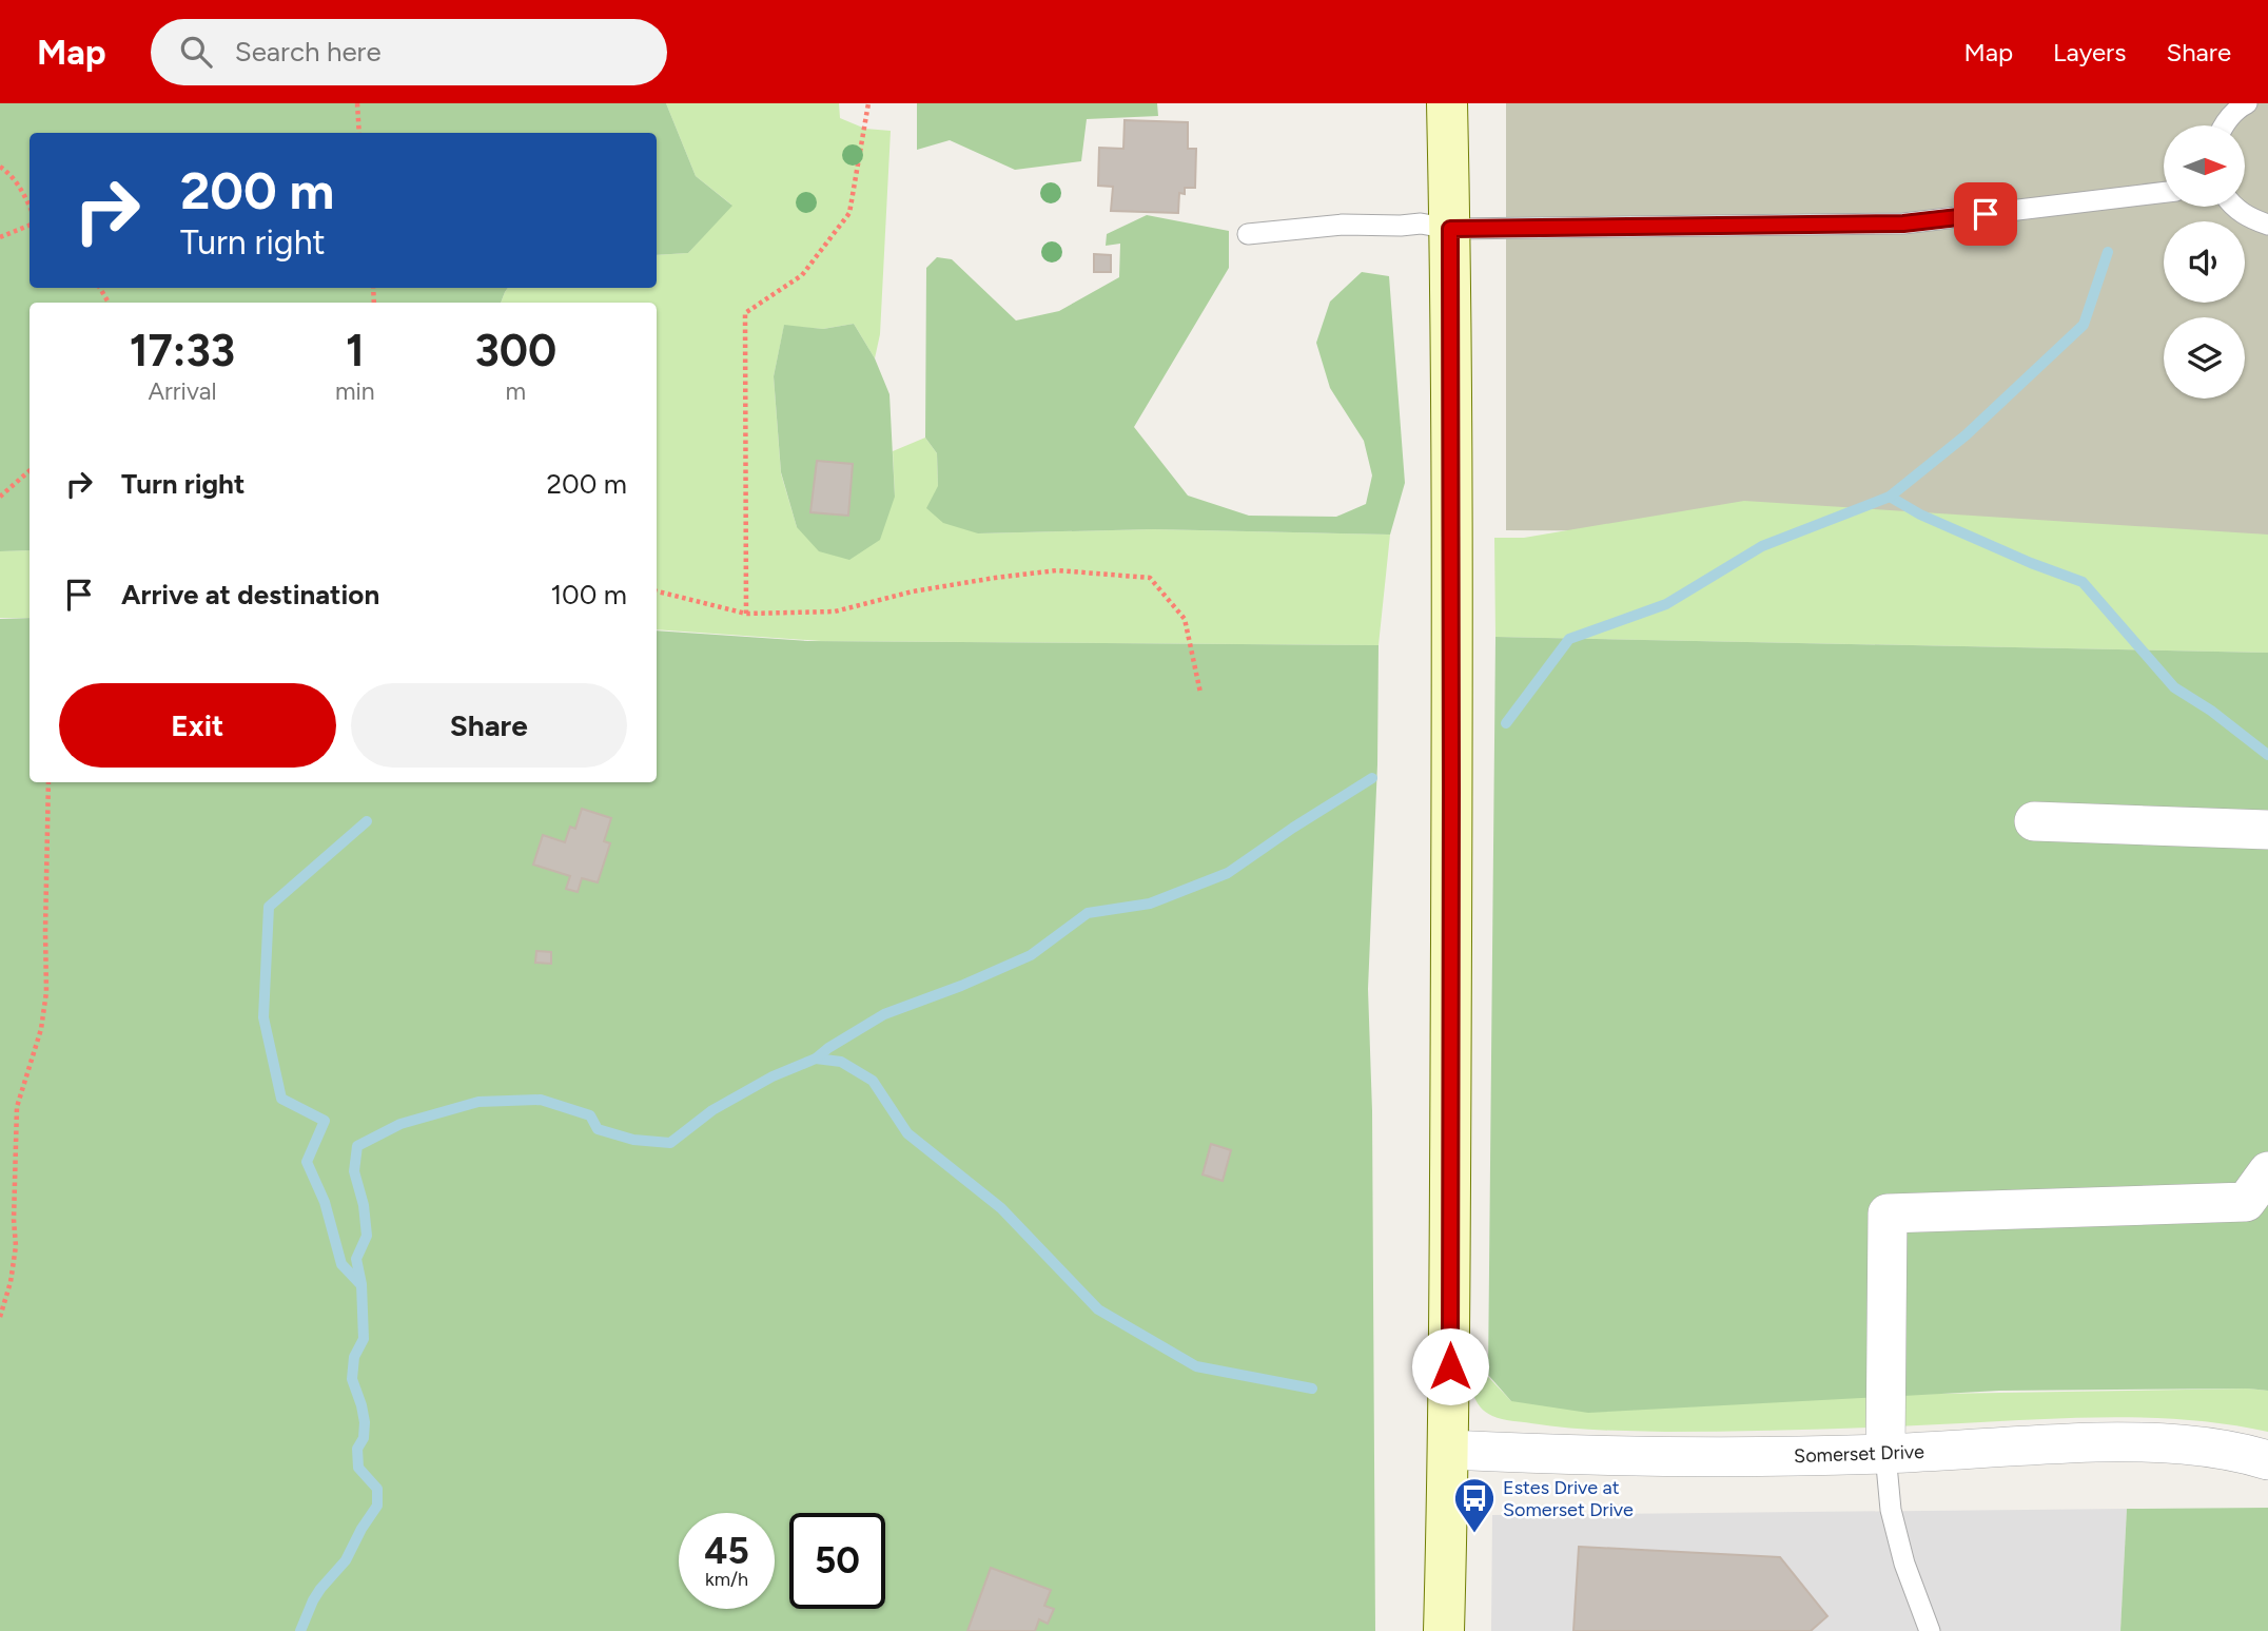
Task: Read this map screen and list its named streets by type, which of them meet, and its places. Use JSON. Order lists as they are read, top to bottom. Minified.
{"streets":{"street":["Somerset Drive"]},"places":{"bus stop":["Estes Drive at Somerset Drive"]},"north":"right","page":{"header":"Map","search":"Search here","nav":["Map","Layers","Share"],"turn":["200 m","Turn right"],"eta":["17:33","Arrival","1","min","300","m"],"list":[{"name":"Turn right","value":"200 m"},{"name":"Arrive at destination","value":"100 m"}],"buttons":["Exit","Share"],"speed":"45 km/h","limit":"50"}}
